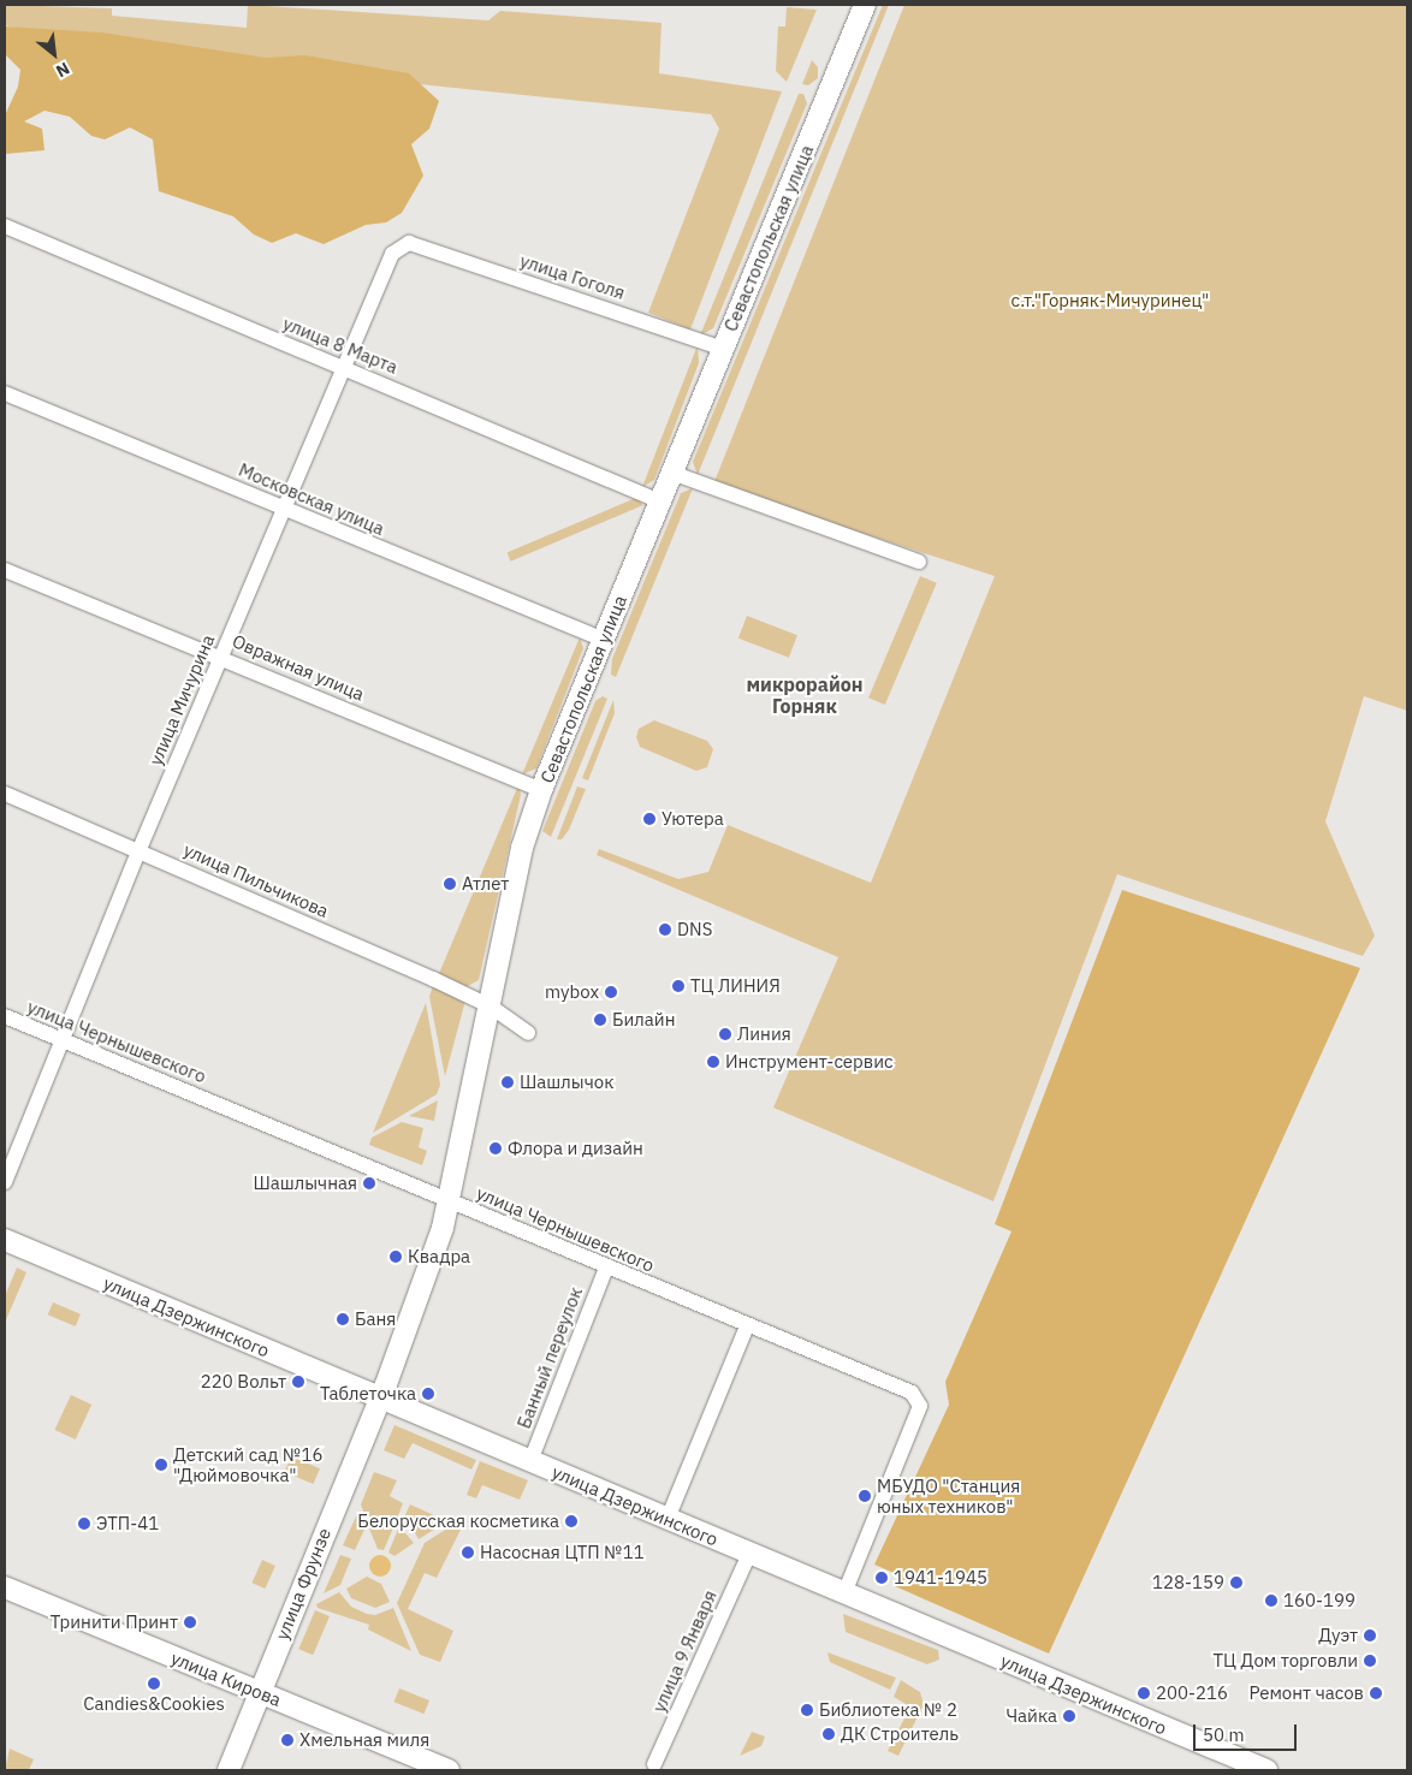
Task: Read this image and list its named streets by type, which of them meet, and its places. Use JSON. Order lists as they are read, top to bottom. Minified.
{"streets":{"main road":["Севастопольская улица","улица Дзержинского","улица Фрунзе","улица Кирова"],"street":["улица Гоголя","улица 8 Марта","Московская улица","Овражная улица","улица Мичурина","улица Пильчикова","улица Чернышевского","Банный переулок","улица 9 Января"]},"crossings":[["Севастопольская улица","улица Гоголя"],["Севастопольская улица","улица 8 Марта"],["Севастопольская улица","Московская улица"],["Севастопольская улица","Овражная улица"],["Севастопольская улица","улица Пильчикова"],["Севастопольская улица","улица Чернышевского"],["Севастопольская улица","улица Дзержинского"],["Севастопольская улица","улица Фрунзе"],["улица Гоголя","улица Мичурина"],["улица 8 Марта","улица Мичурина"],["Московская улица","улица Мичурина"],["Овражная улица","улица Мичурина"],["улица Мичурина","улица Пильчикова"],["улица Мичурина","улица Чернышевского"],["улица Чернышевского","улица Дзержинского"],["улица Чернышевского","Банный переулок"],["улица Дзержинского","Банный переулок"],["улица Дзержинского","улица Фрунзе"],["улица Дзержинского","улица 9 Января"],["улица Фрунзе","улица Кирова"]],"districts":["микрорайон Горняк"],"parks":["с.т.\"Горняк-Мичуринец\""],"places":["Уютера","Атлет","DNS","ТЦ ЛИНИЯ","mybox","Билайн","Линия","Инструмент-сервис","Шашлычок","Флора и дизайн","Шашлычная","Квадра","Баня","220 Вольт","Таблеточка","Детский сад №16 \"Дюймовочка\"","МБУДО \"Станция юных техников\"","Белорусская косметика","ЭТП-41","Насосная ЦТП №11","1941-1945","128-159","160-199","Тринити Принт","Дуэт","ТЦ Дом торговли","Candies&Cookies","200-216","Ремонт часов","Библиотека № 2","Чайка","ДК Строитель","Хмельная миля"],"scale_bar":"50 m","north":"bottom right"}
